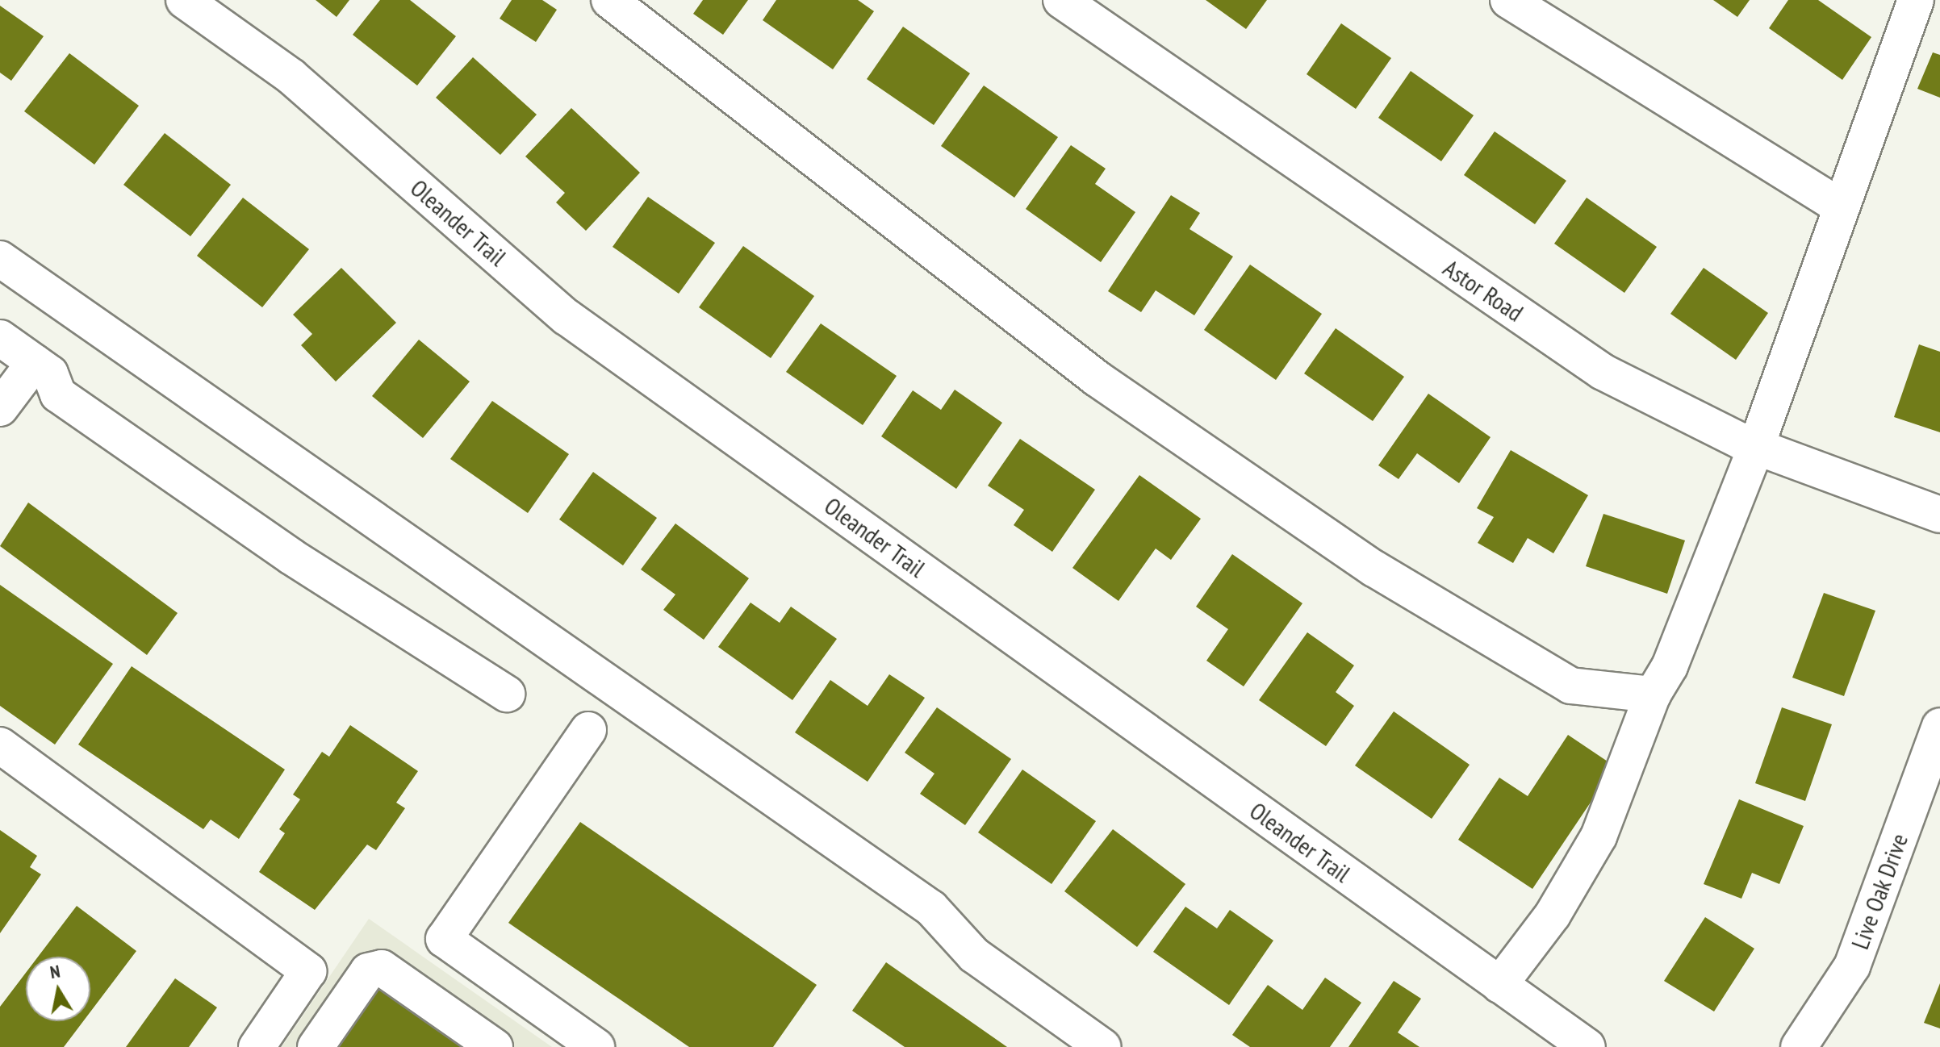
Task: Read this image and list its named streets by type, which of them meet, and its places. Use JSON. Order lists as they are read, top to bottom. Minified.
{"streets":{"street":["Oleander Trail","Astor Road","Live Oak Drive"]},"north":"top"}
